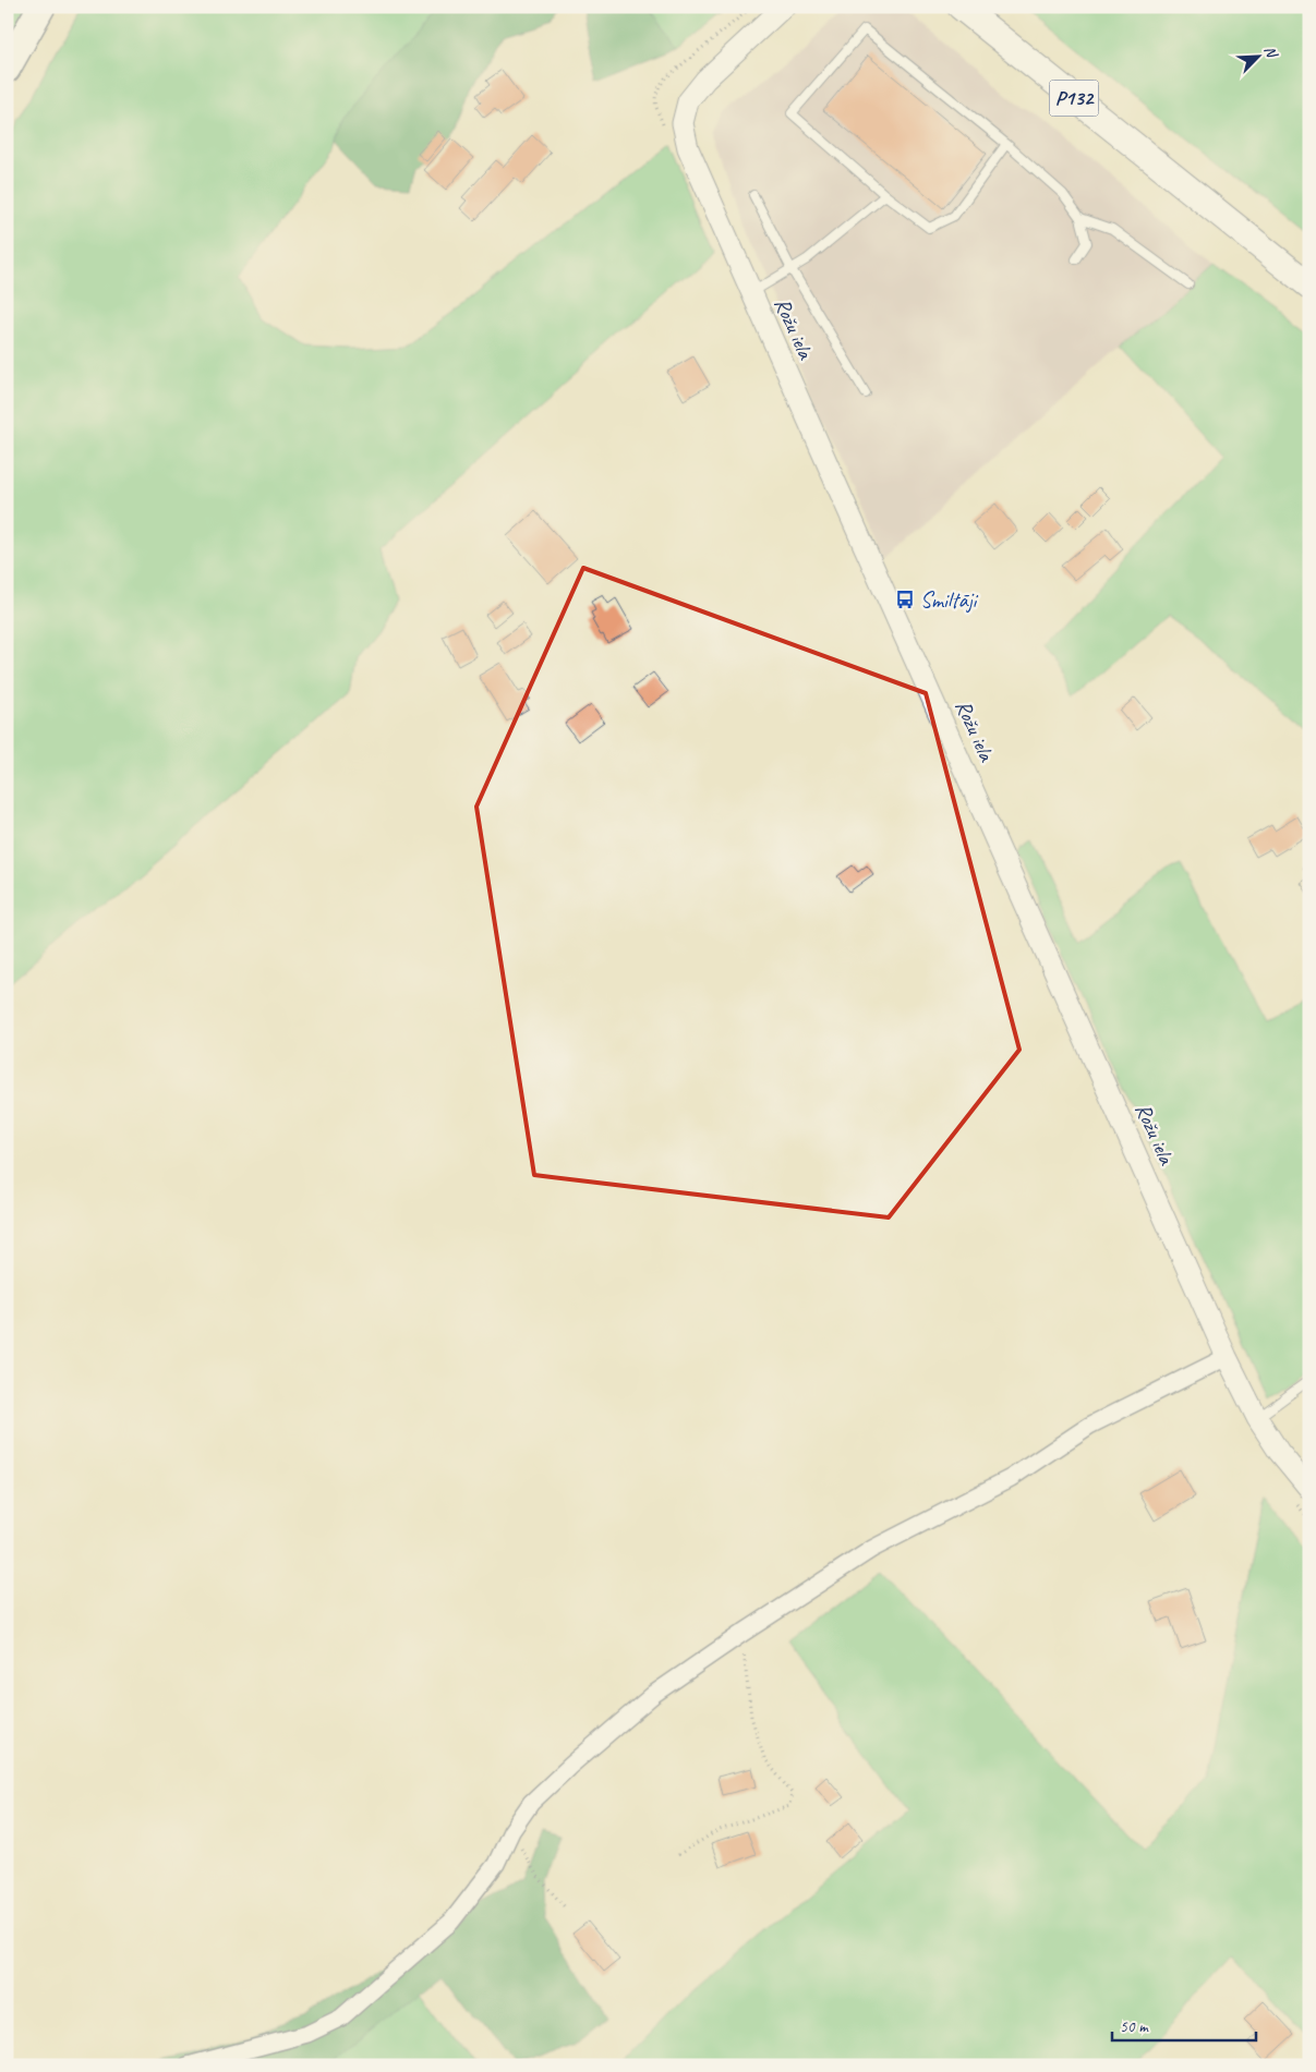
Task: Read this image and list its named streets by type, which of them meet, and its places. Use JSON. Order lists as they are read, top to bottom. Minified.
{"streets":{"main road":["P132"],"street":["Rožu iela"]},"places":{"bus stop":["Smiltāji"]},"scale_bar":"50 m","north":"top right"}
